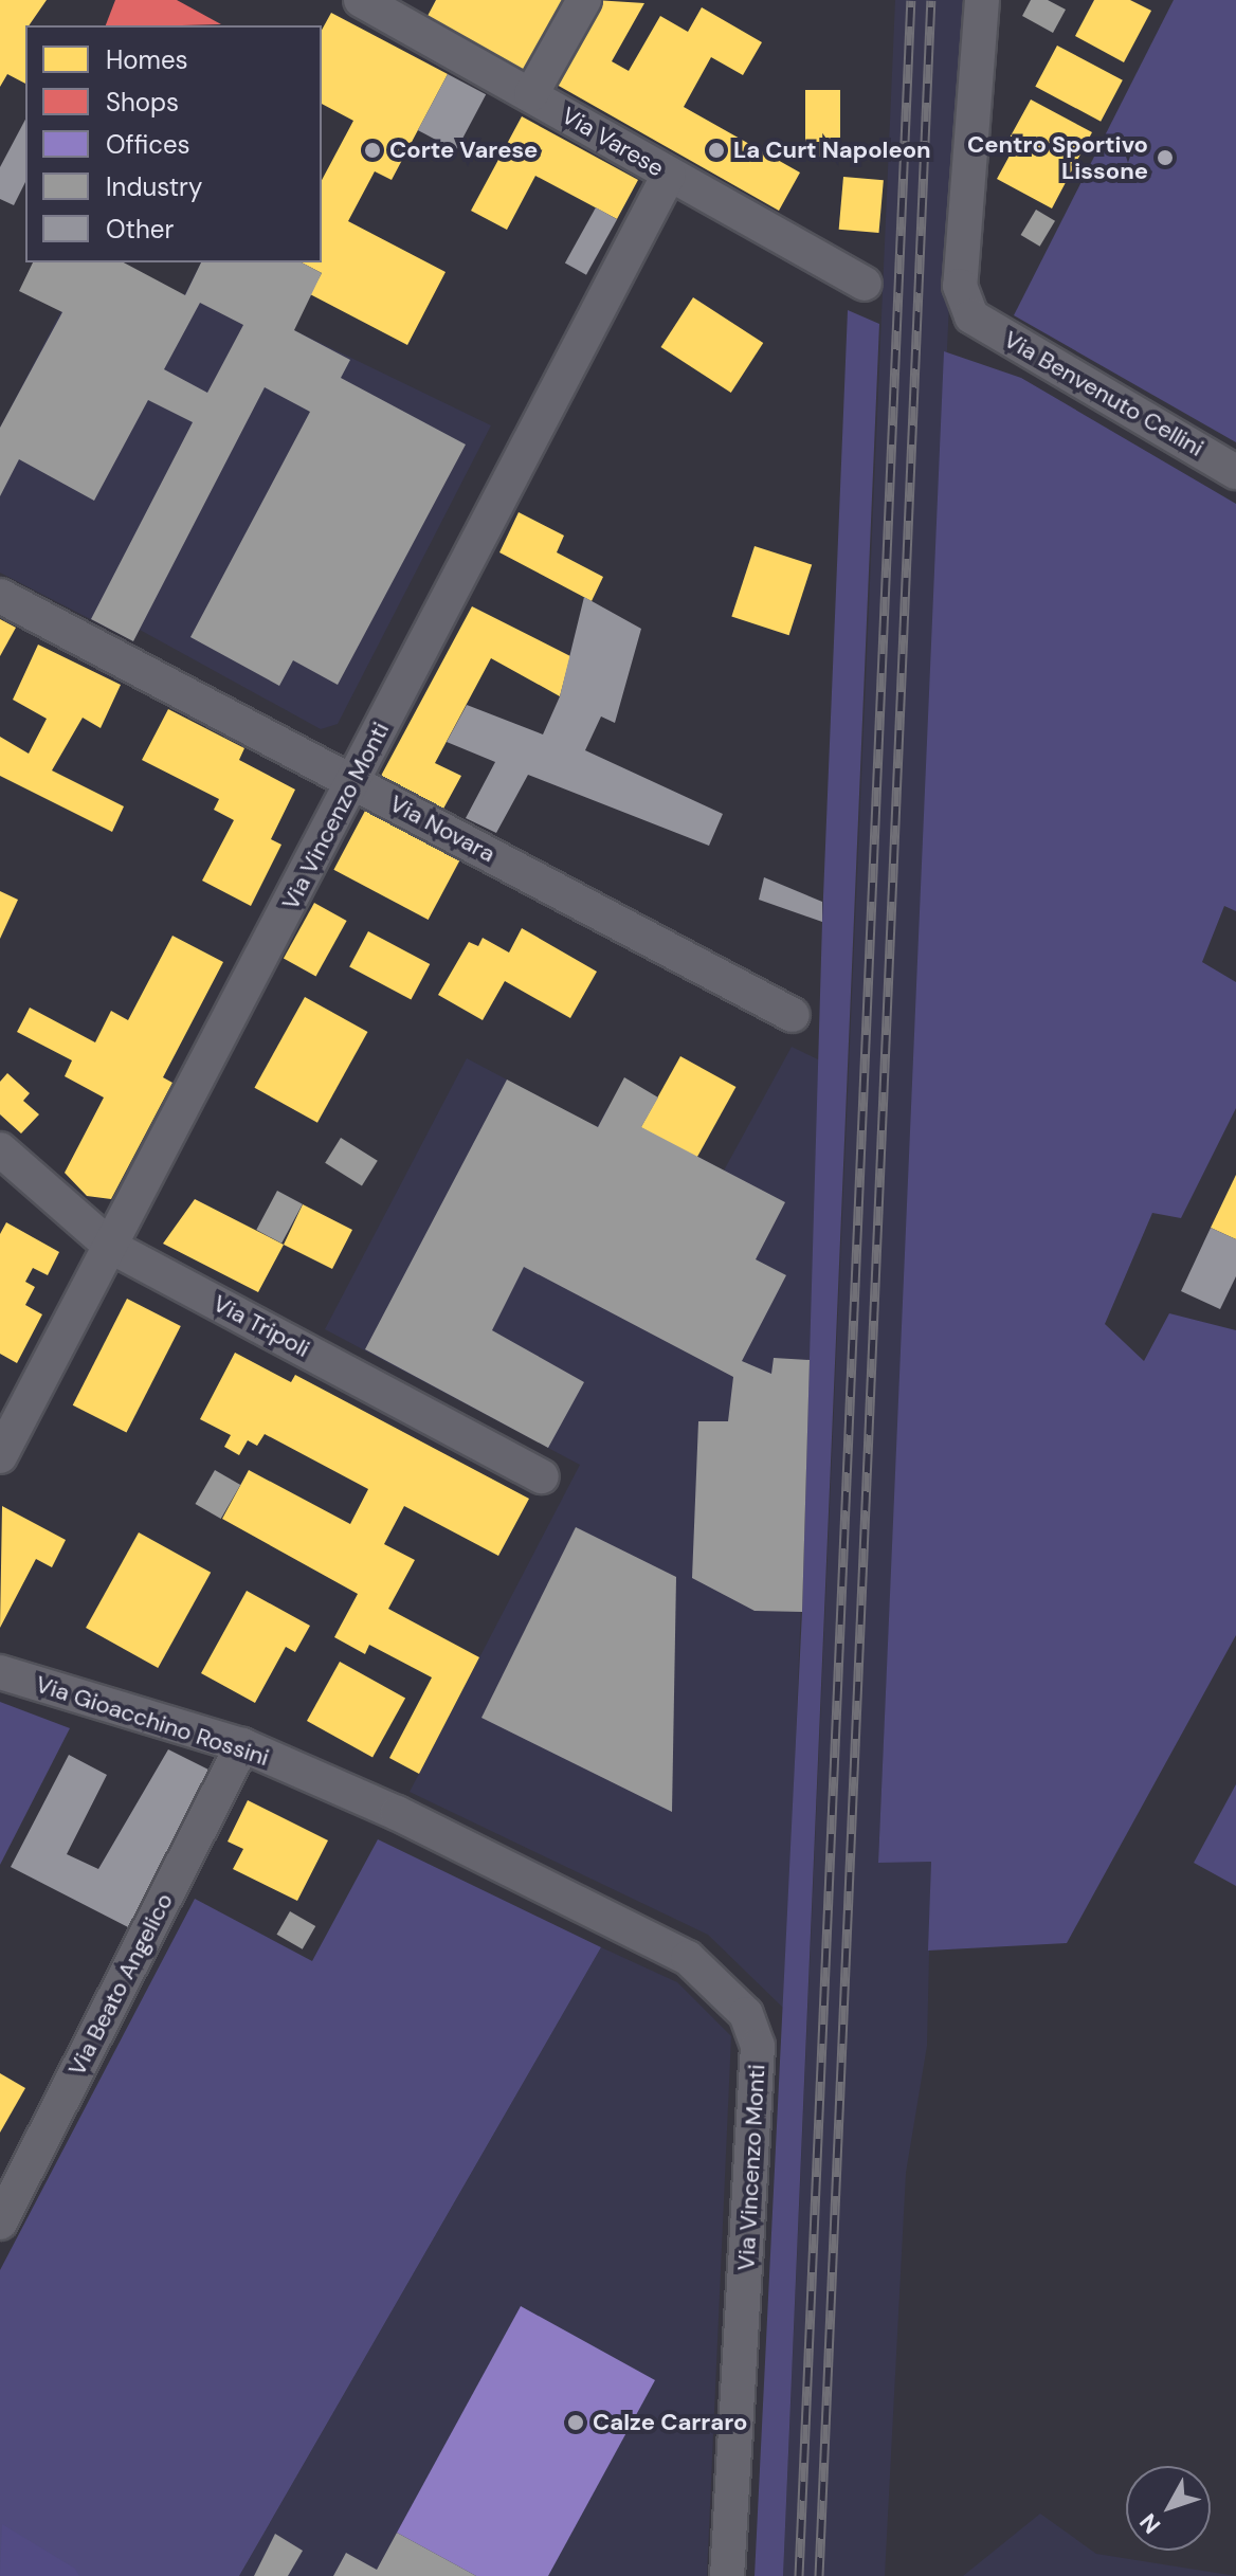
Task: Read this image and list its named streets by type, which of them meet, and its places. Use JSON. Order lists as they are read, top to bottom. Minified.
{"streets":{"street":["Via Varese","Via Benvenuto Cellini","Via Vincenzo Monti","Via Novara","Via Tripoli","Via Gioacchino Rossini","Via Beato Angelico"]},"crossings":[["Via Varese","Via Vincenzo Monti"],["Via Vincenzo Monti","Via Novara"],["Via Vincenzo Monti","Via Tripoli"],["Via Vincenzo Monti","Via Gioacchino Rossini"],["Via Gioacchino Rossini","Via Beato Angelico"]],"places":["Corte Varese","La Curt Napoleon","Centro Sportivo Lissone","Calze Carraro"],"legend":["Homes","Shops","Offices","Industry","Other"],"north":"bottom left"}
